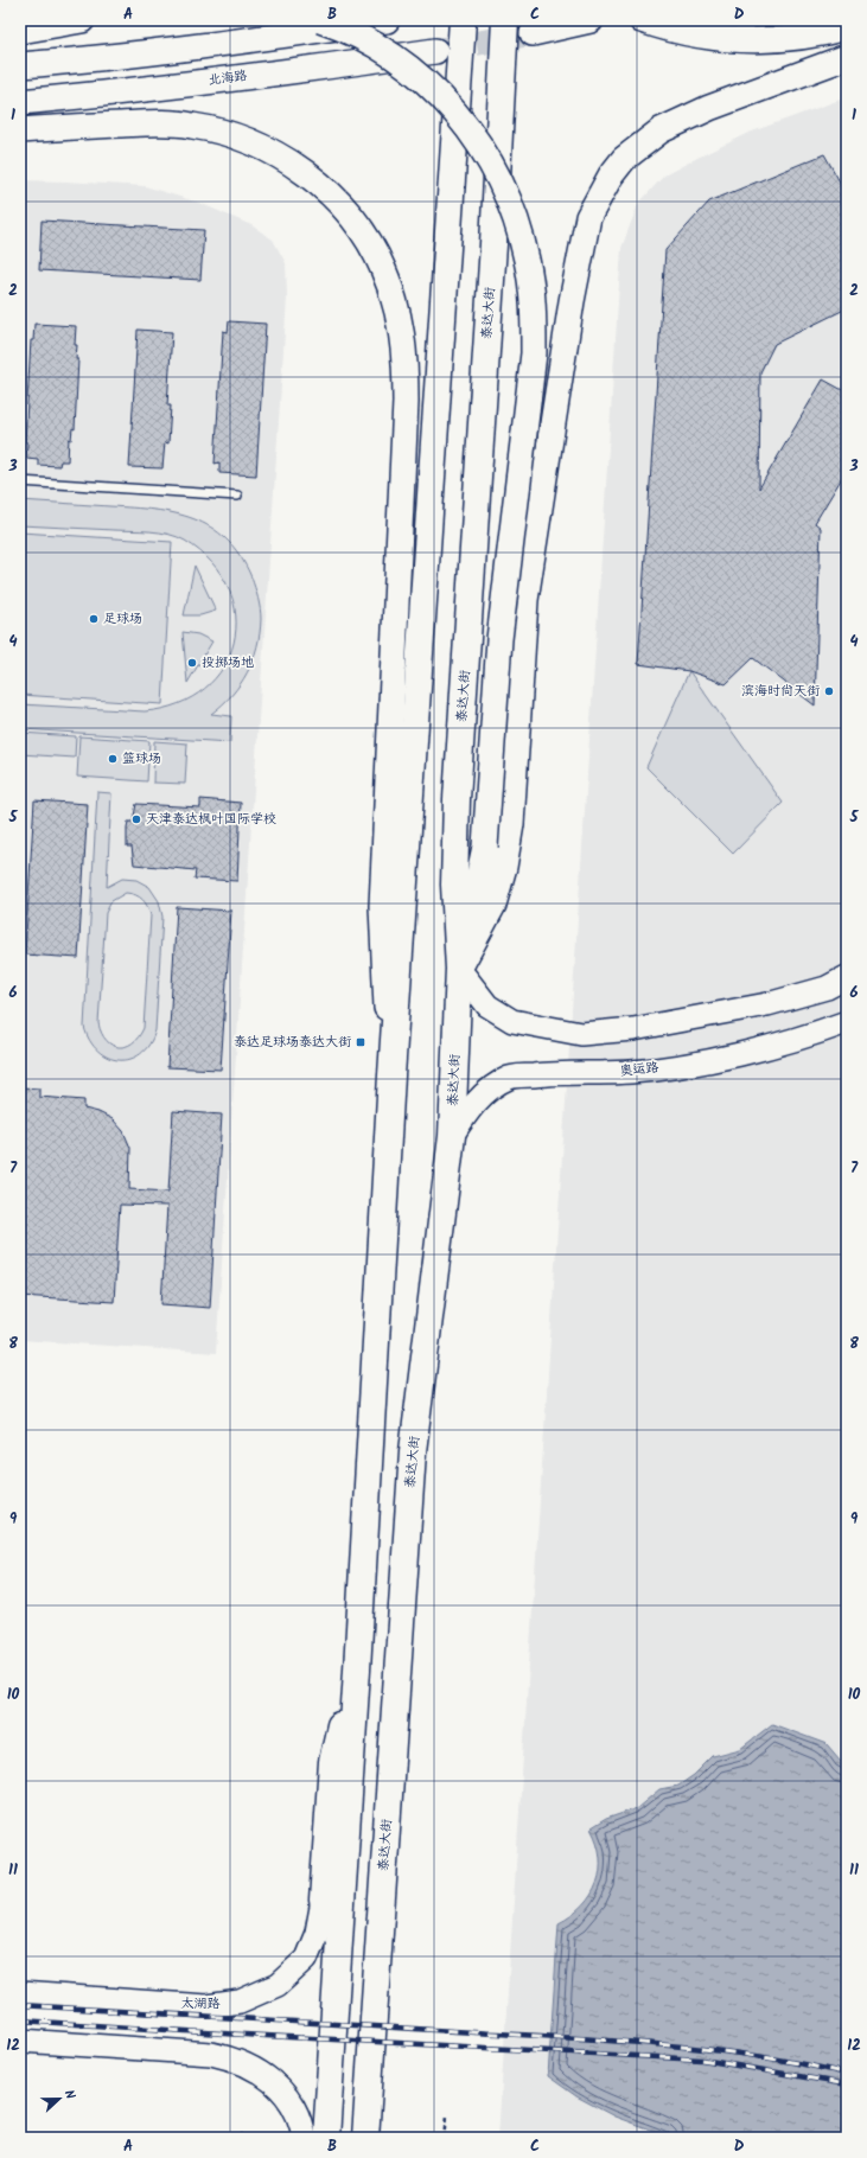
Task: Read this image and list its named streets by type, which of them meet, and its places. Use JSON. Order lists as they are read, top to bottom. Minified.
{"streets":{"highway":["泰达大街"],"main road":["北海路"],"street":["奥运路","太湖路"]},"crossings":[["泰达大街","奥运路"]],"places":{"other":["足球场","投掷场地","滨海时尚天街","篮球场","天津泰达枫叶国际学校"],"transit":["泰达足球场泰达大街"]},"north":"right","grid":{"columns":["A","B","C","D"],"rows":["1","2","3","4","5","6","7","8","9","10","11","12"]}}
